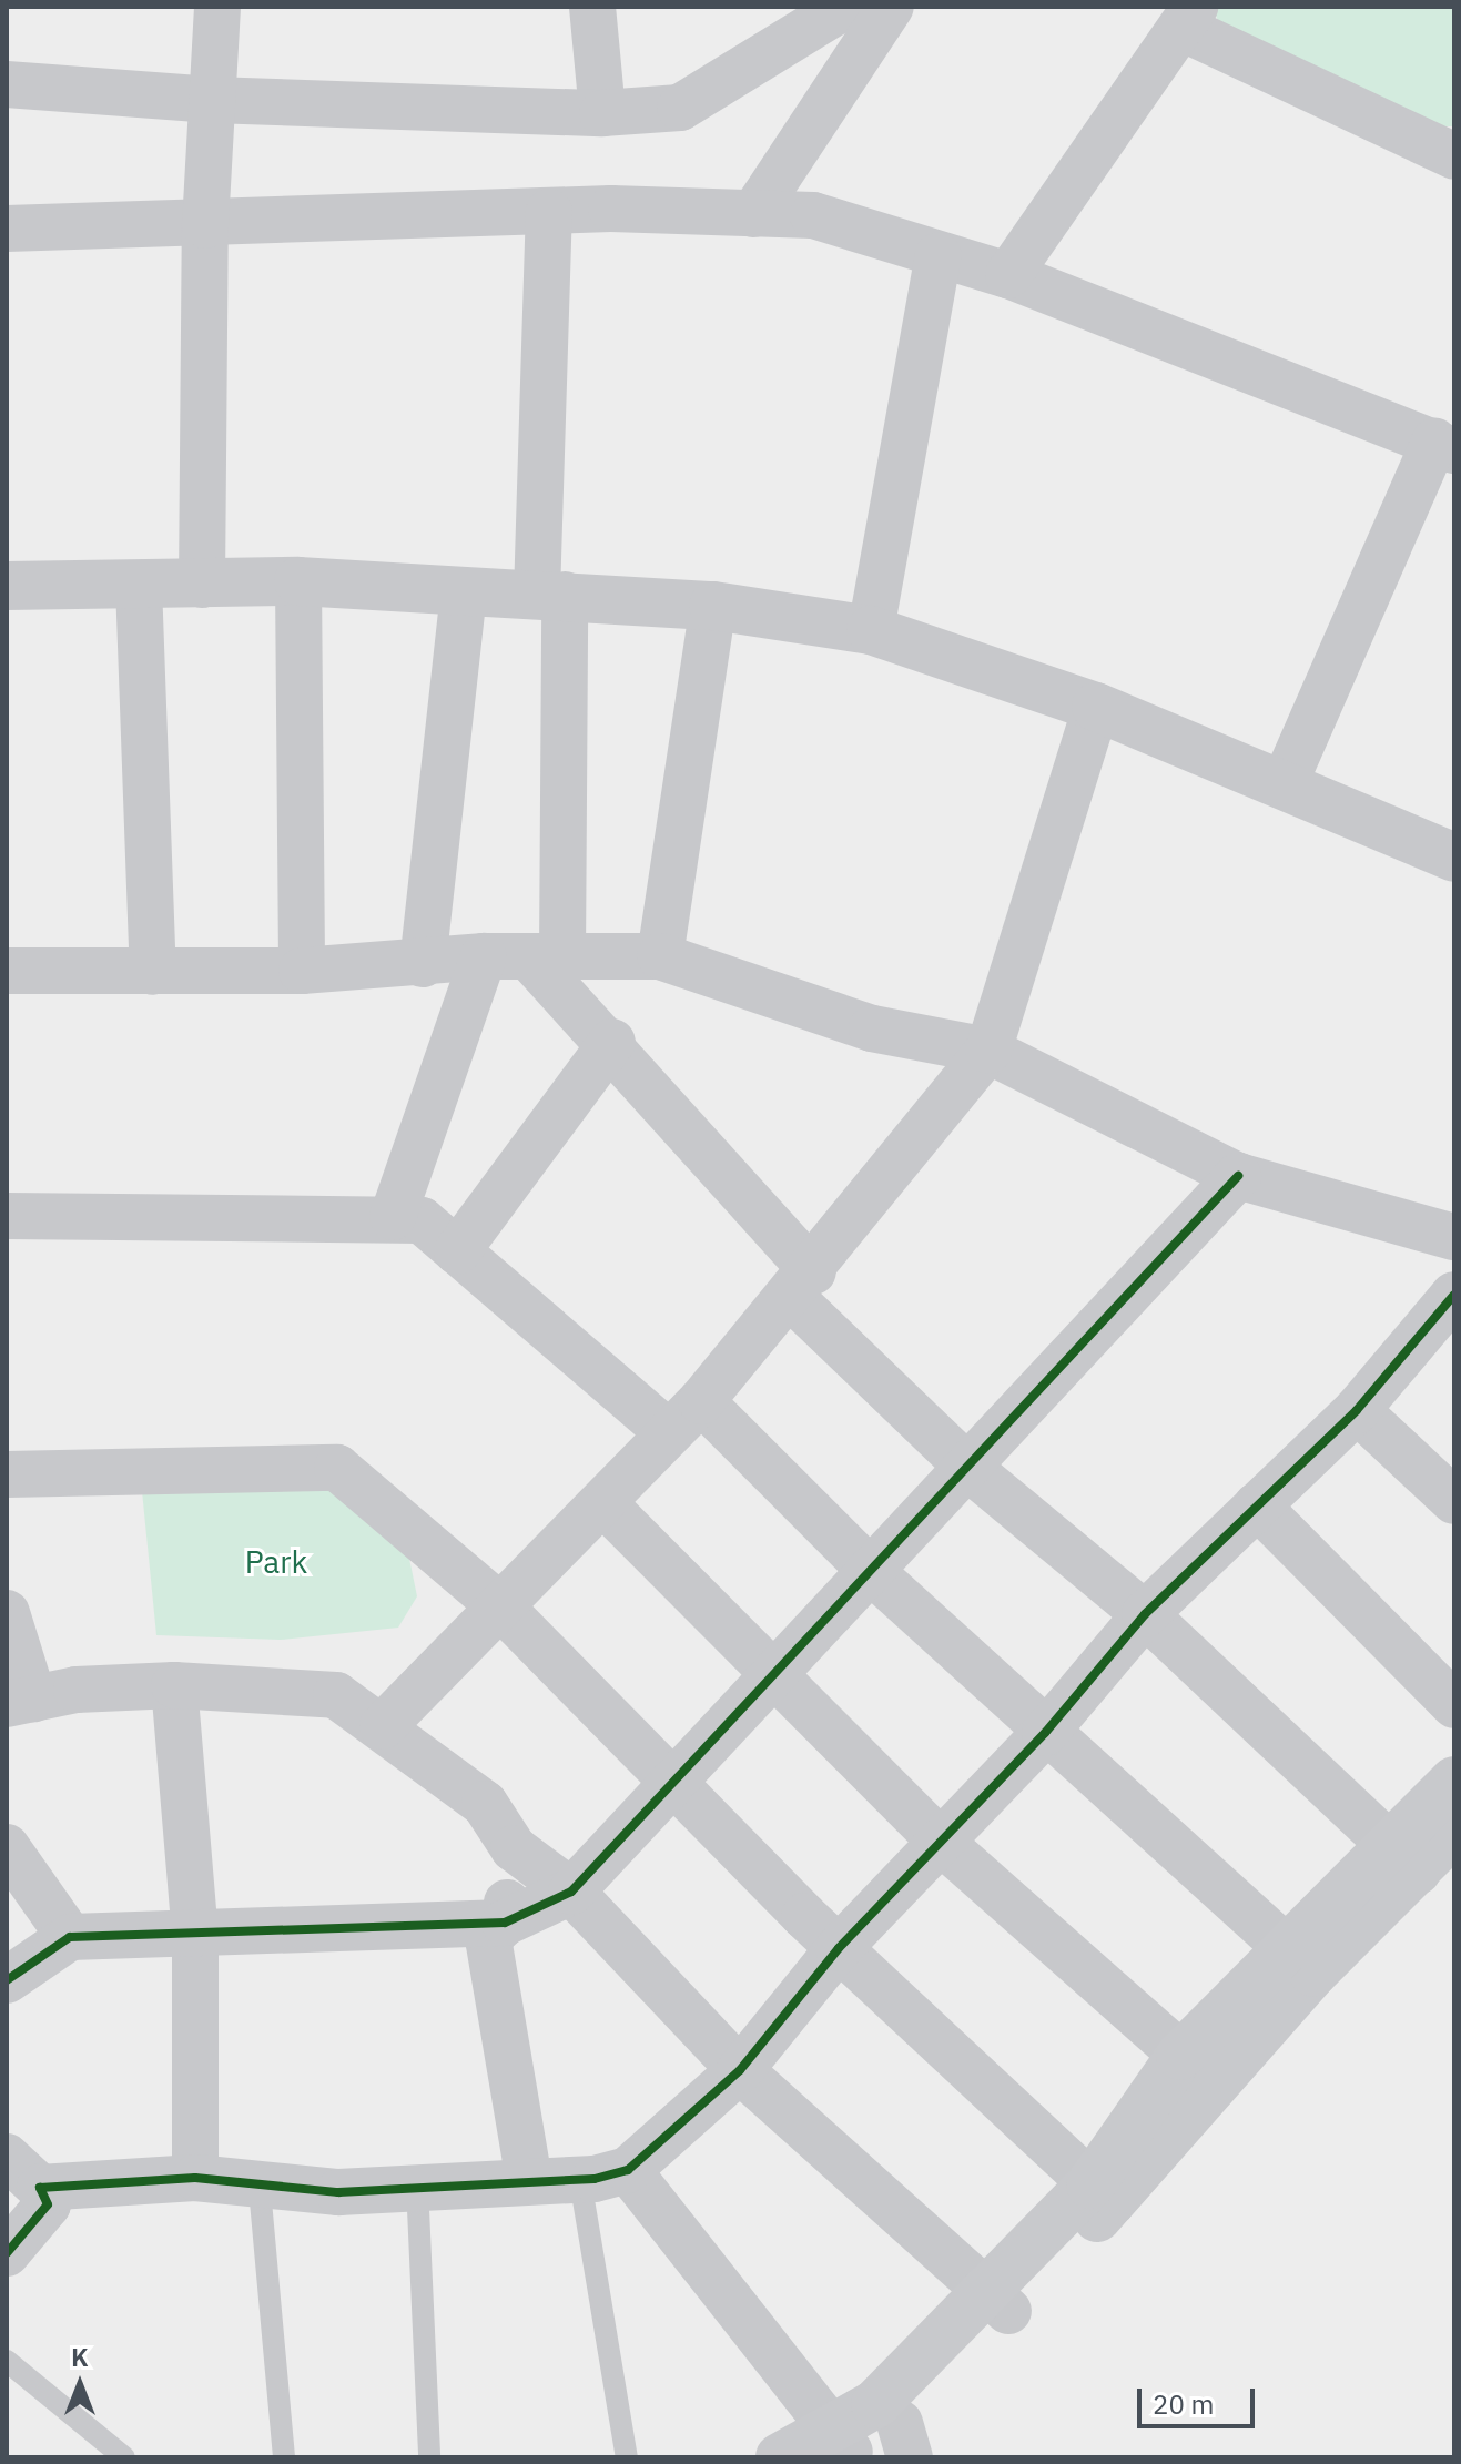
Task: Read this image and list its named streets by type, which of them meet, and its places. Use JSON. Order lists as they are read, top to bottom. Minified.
{"parks":["Park"],"scale_bar":"20 m","north":"top"}
